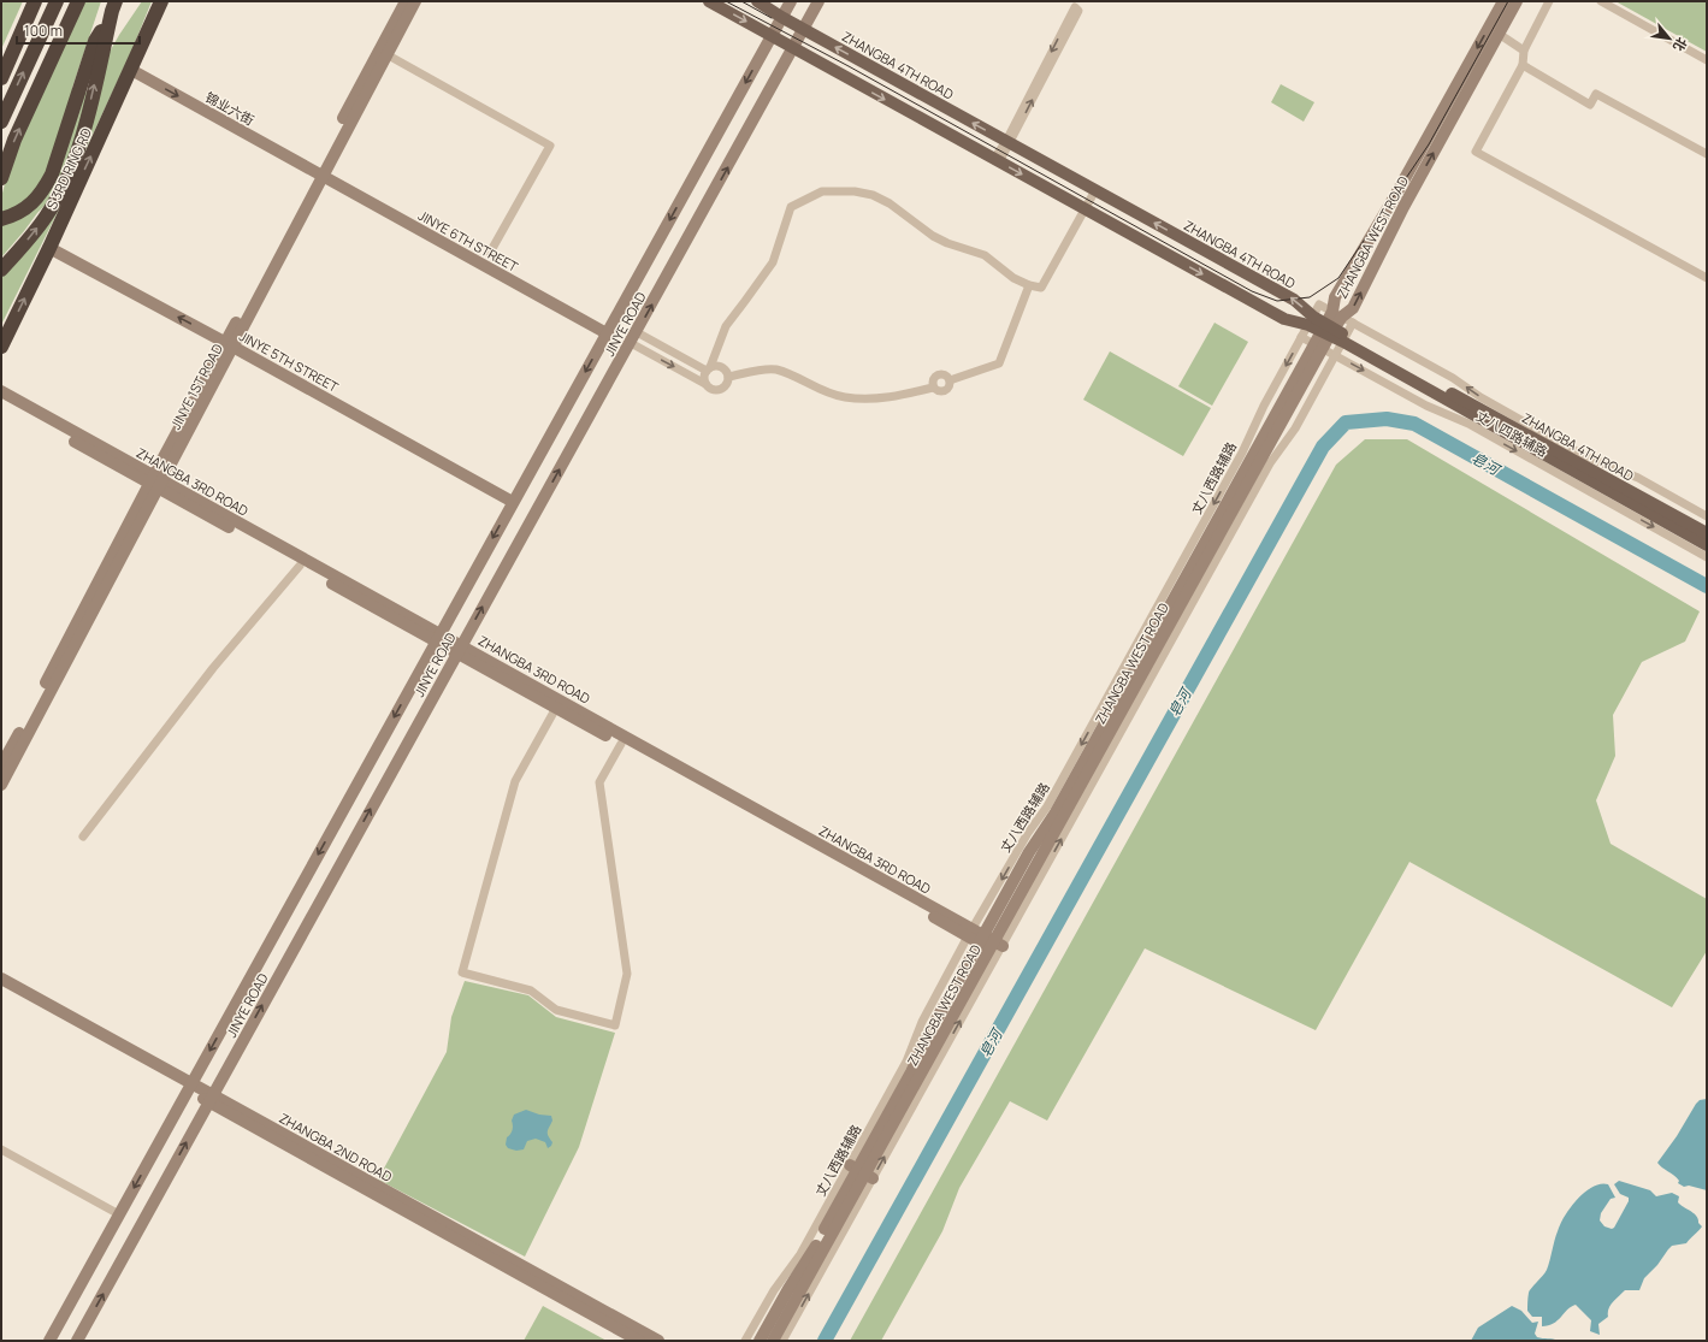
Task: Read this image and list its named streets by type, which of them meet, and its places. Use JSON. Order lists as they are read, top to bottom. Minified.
{"streets":{"highway":["S 3RD RING RD"],"main road":["ZHANGBA 4TH ROAD","锦业六街","ZHANGBA WEST ROAD","JINYE 6TH STREET","JINYE ROAD","JINYE 5TH STREET","JINYE 1ST ROAD","ZHANGBA 3RD ROAD","ZHANGBA 2ND ROAD"],"street":["丈八四路辅路","丈八西路辅路"]},"crossings":[["ZHANGBA 4TH ROAD","ZHANGBA WEST ROAD"],["ZHANGBA 4TH ROAD","JINYE ROAD"],["ZHANGBA 4TH ROAD","丈八西路辅路"],["锦业六街","S 3RD RING RD"],["锦业六街","JINYE 6TH STREET"],["锦业六街","JINYE 1ST ROAD"],["S 3RD RING RD","JINYE 5TH STREET"],["ZHANGBA WEST ROAD","丈八四路辅路"],["ZHANGBA WEST ROAD","丈八西路辅路"],["ZHANGBA WEST ROAD","ZHANGBA 3RD ROAD"],["JINYE 6TH STREET","JINYE ROAD"],["JINYE 6TH STREET","JINYE 1ST ROAD"],["JINYE ROAD","JINYE 5TH STREET"],["JINYE ROAD","ZHANGBA 3RD ROAD"],["JINYE ROAD","ZHANGBA 2ND ROAD"],["JINYE 5TH STREET","JINYE 1ST ROAD"],["JINYE 1ST ROAD","ZHANGBA 3RD ROAD"],["丈八四路辅路","丈八西路辅路"],["丈八西路辅路","ZHANGBA 3RD ROAD"]],"one_way":["锦业六街","JINYE 5TH STREET"],"water":["皂河"],"scale_bar":"100 m","north":"bottom right"}
